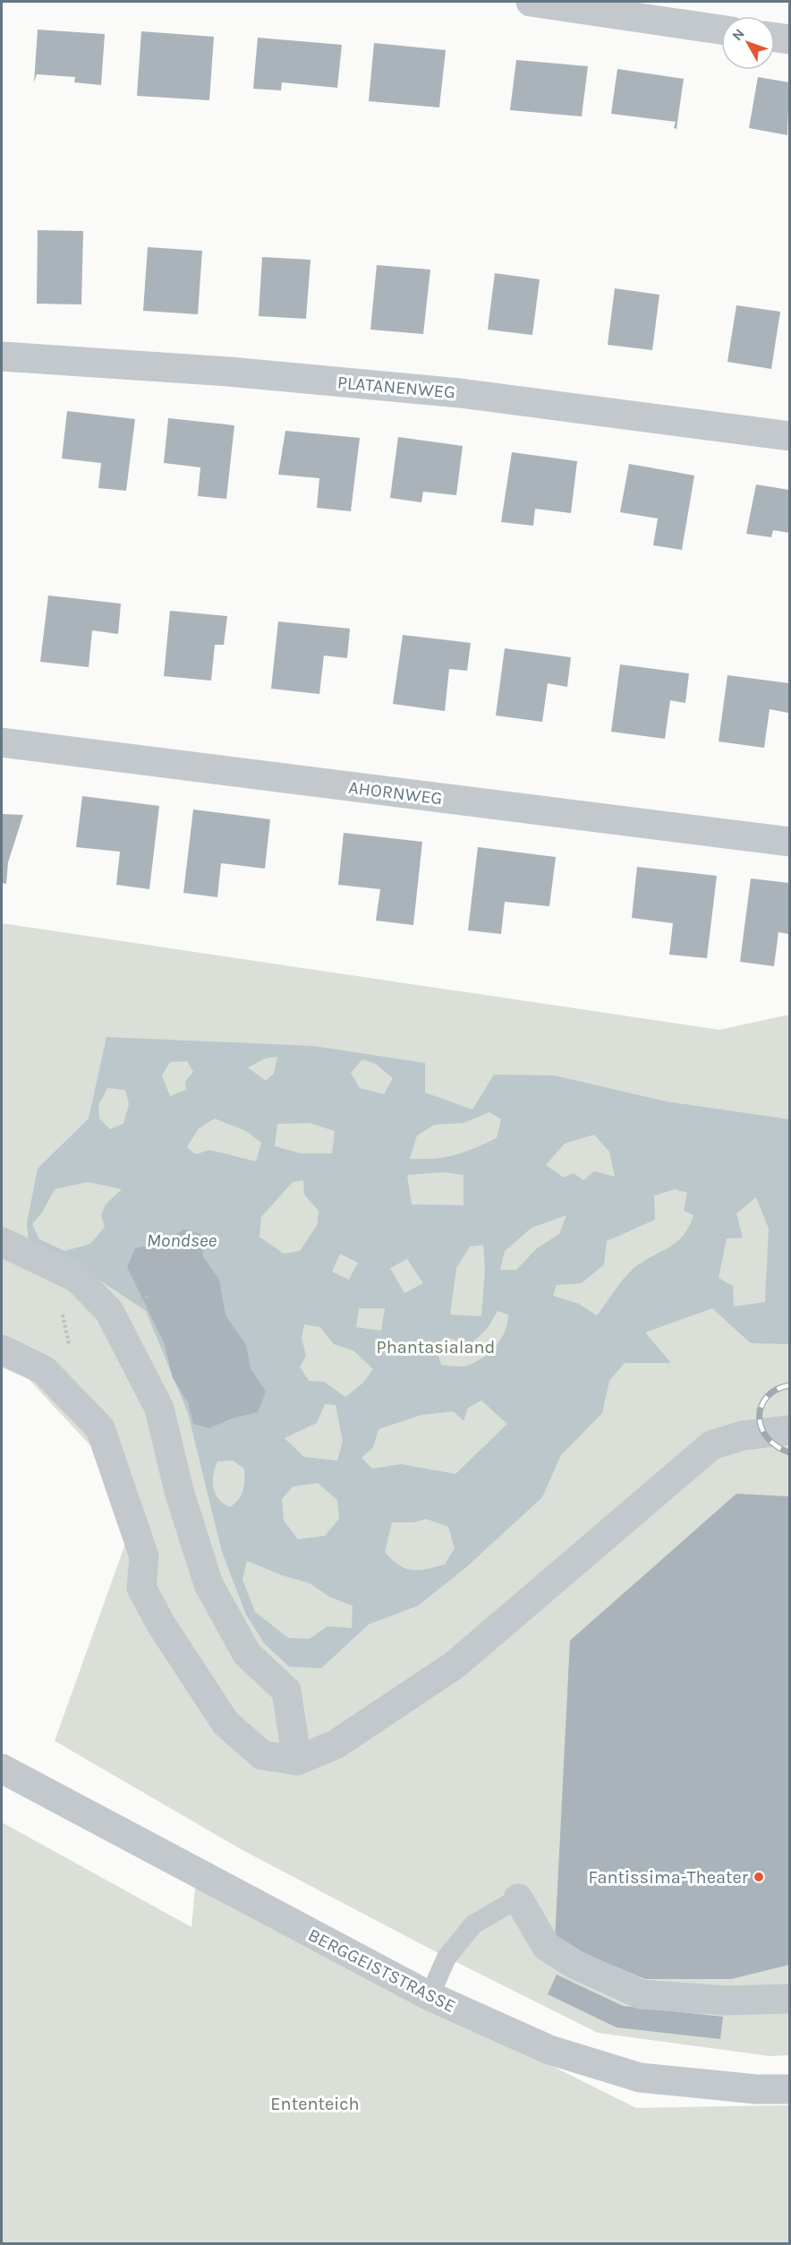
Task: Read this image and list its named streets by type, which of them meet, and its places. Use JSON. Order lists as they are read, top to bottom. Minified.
{"streets":{"street":["PLATANENWEG","AHORNWEG","BERGGEISTSTRASSE"]},"water":["Mondsee"],"parks":["Phantasialand","Ententeich"],"places":["Fantissima-Theater"],"north":"top left"}
